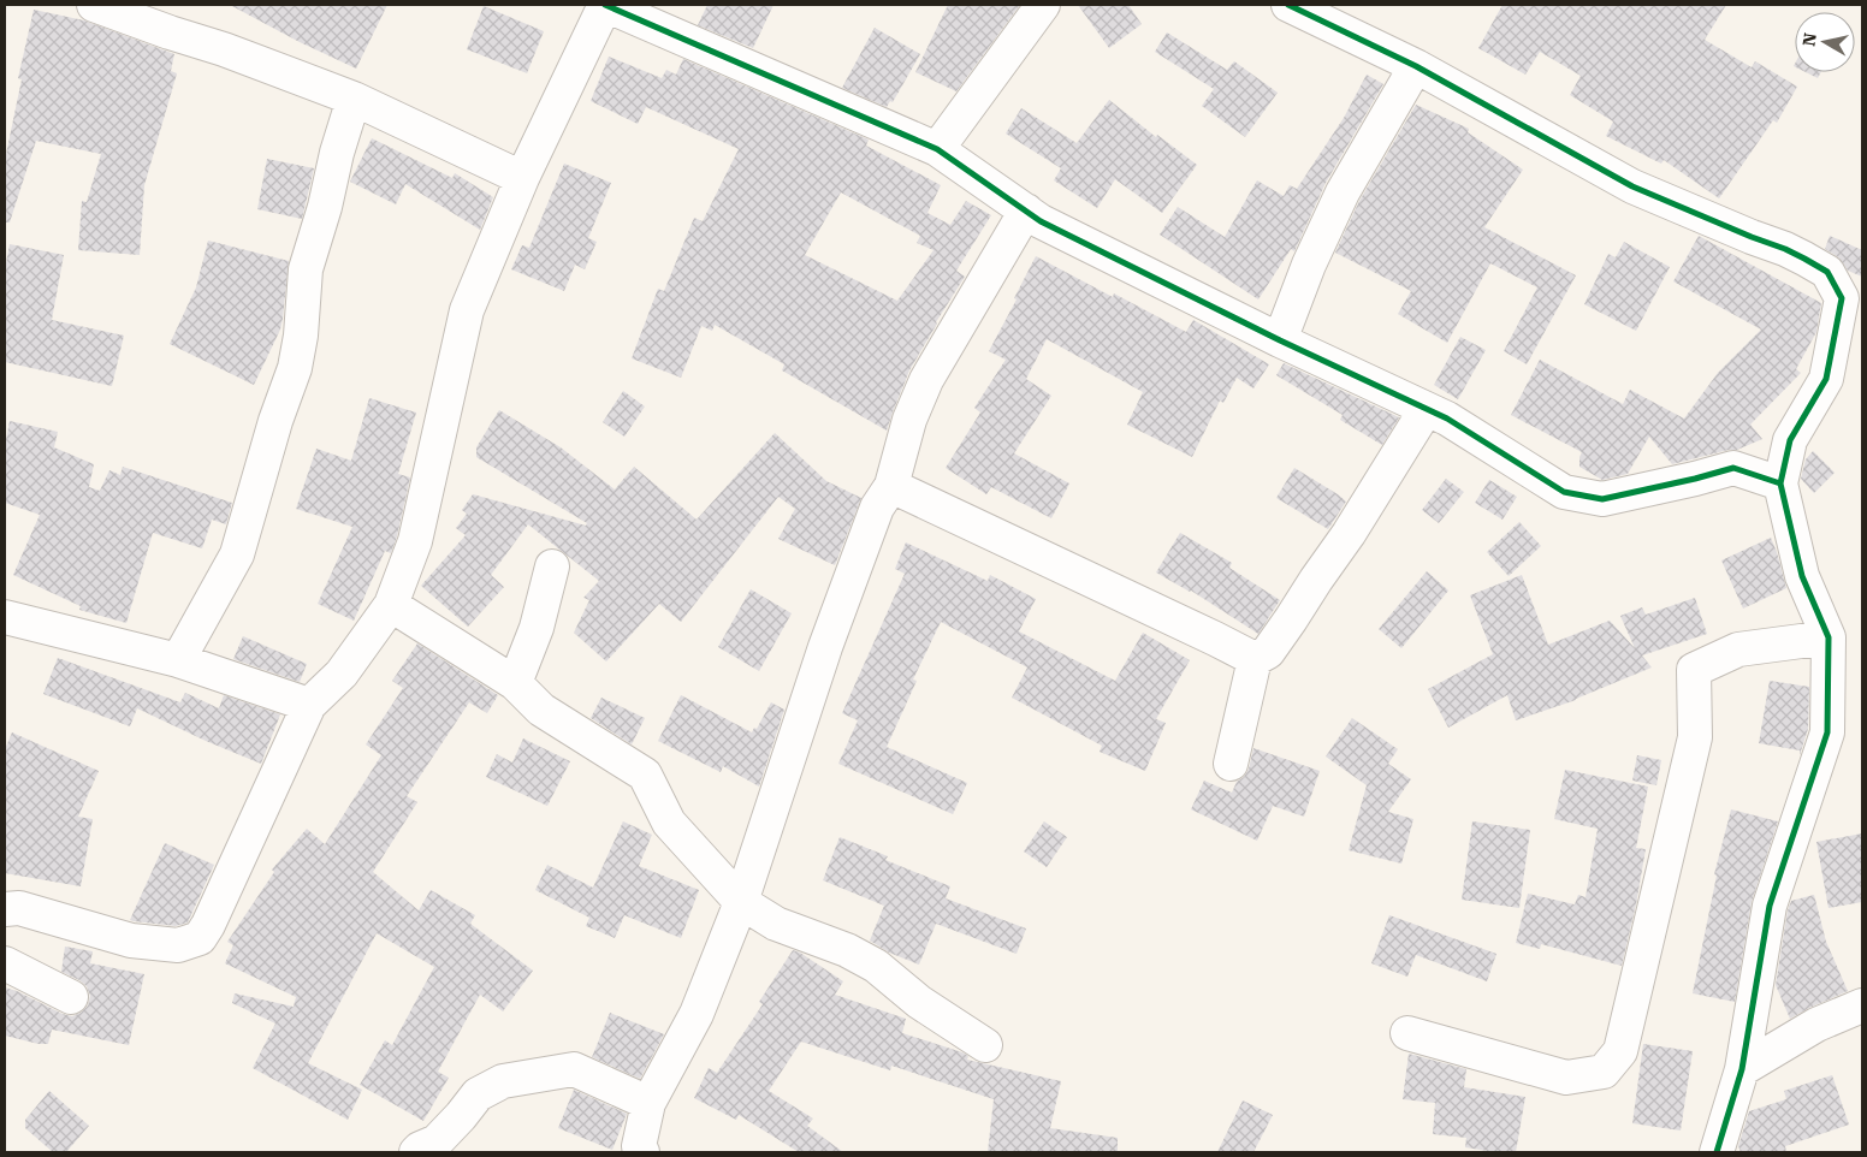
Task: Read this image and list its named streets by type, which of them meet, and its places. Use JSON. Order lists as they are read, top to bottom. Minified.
{"north":"left"}
